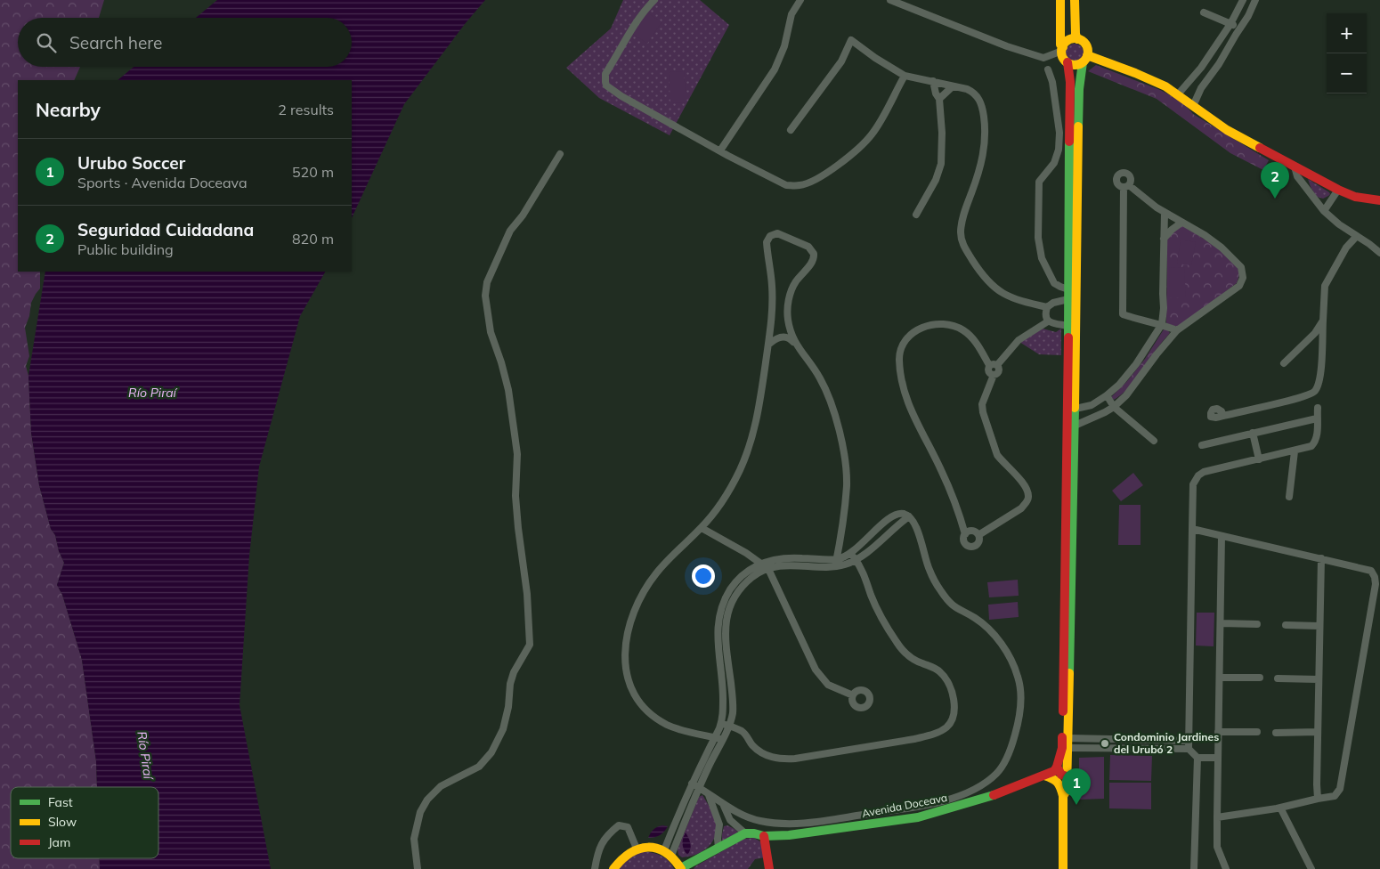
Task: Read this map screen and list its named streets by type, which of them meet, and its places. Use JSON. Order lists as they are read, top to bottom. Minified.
{"streets":{"main road":["Avenida Doceava"]},"water":["Río Piraí"],"places":["Condominio Jardines del Urubó 2"],"legend":["Fast","Slow","Jam"],"page":{"map_buttons":["+","−"],"search":"Search here","heading":["Nearby","2 results"],"list":[{"mark":"1","name":"Urubo Soccer","note":"Sports · Avenida Doceava","value":"520 m"},{"mark":"2","name":"Seguridad Cuidadana","note":"Public building","value":"820 m"}],"pins":["2","1"]}}
